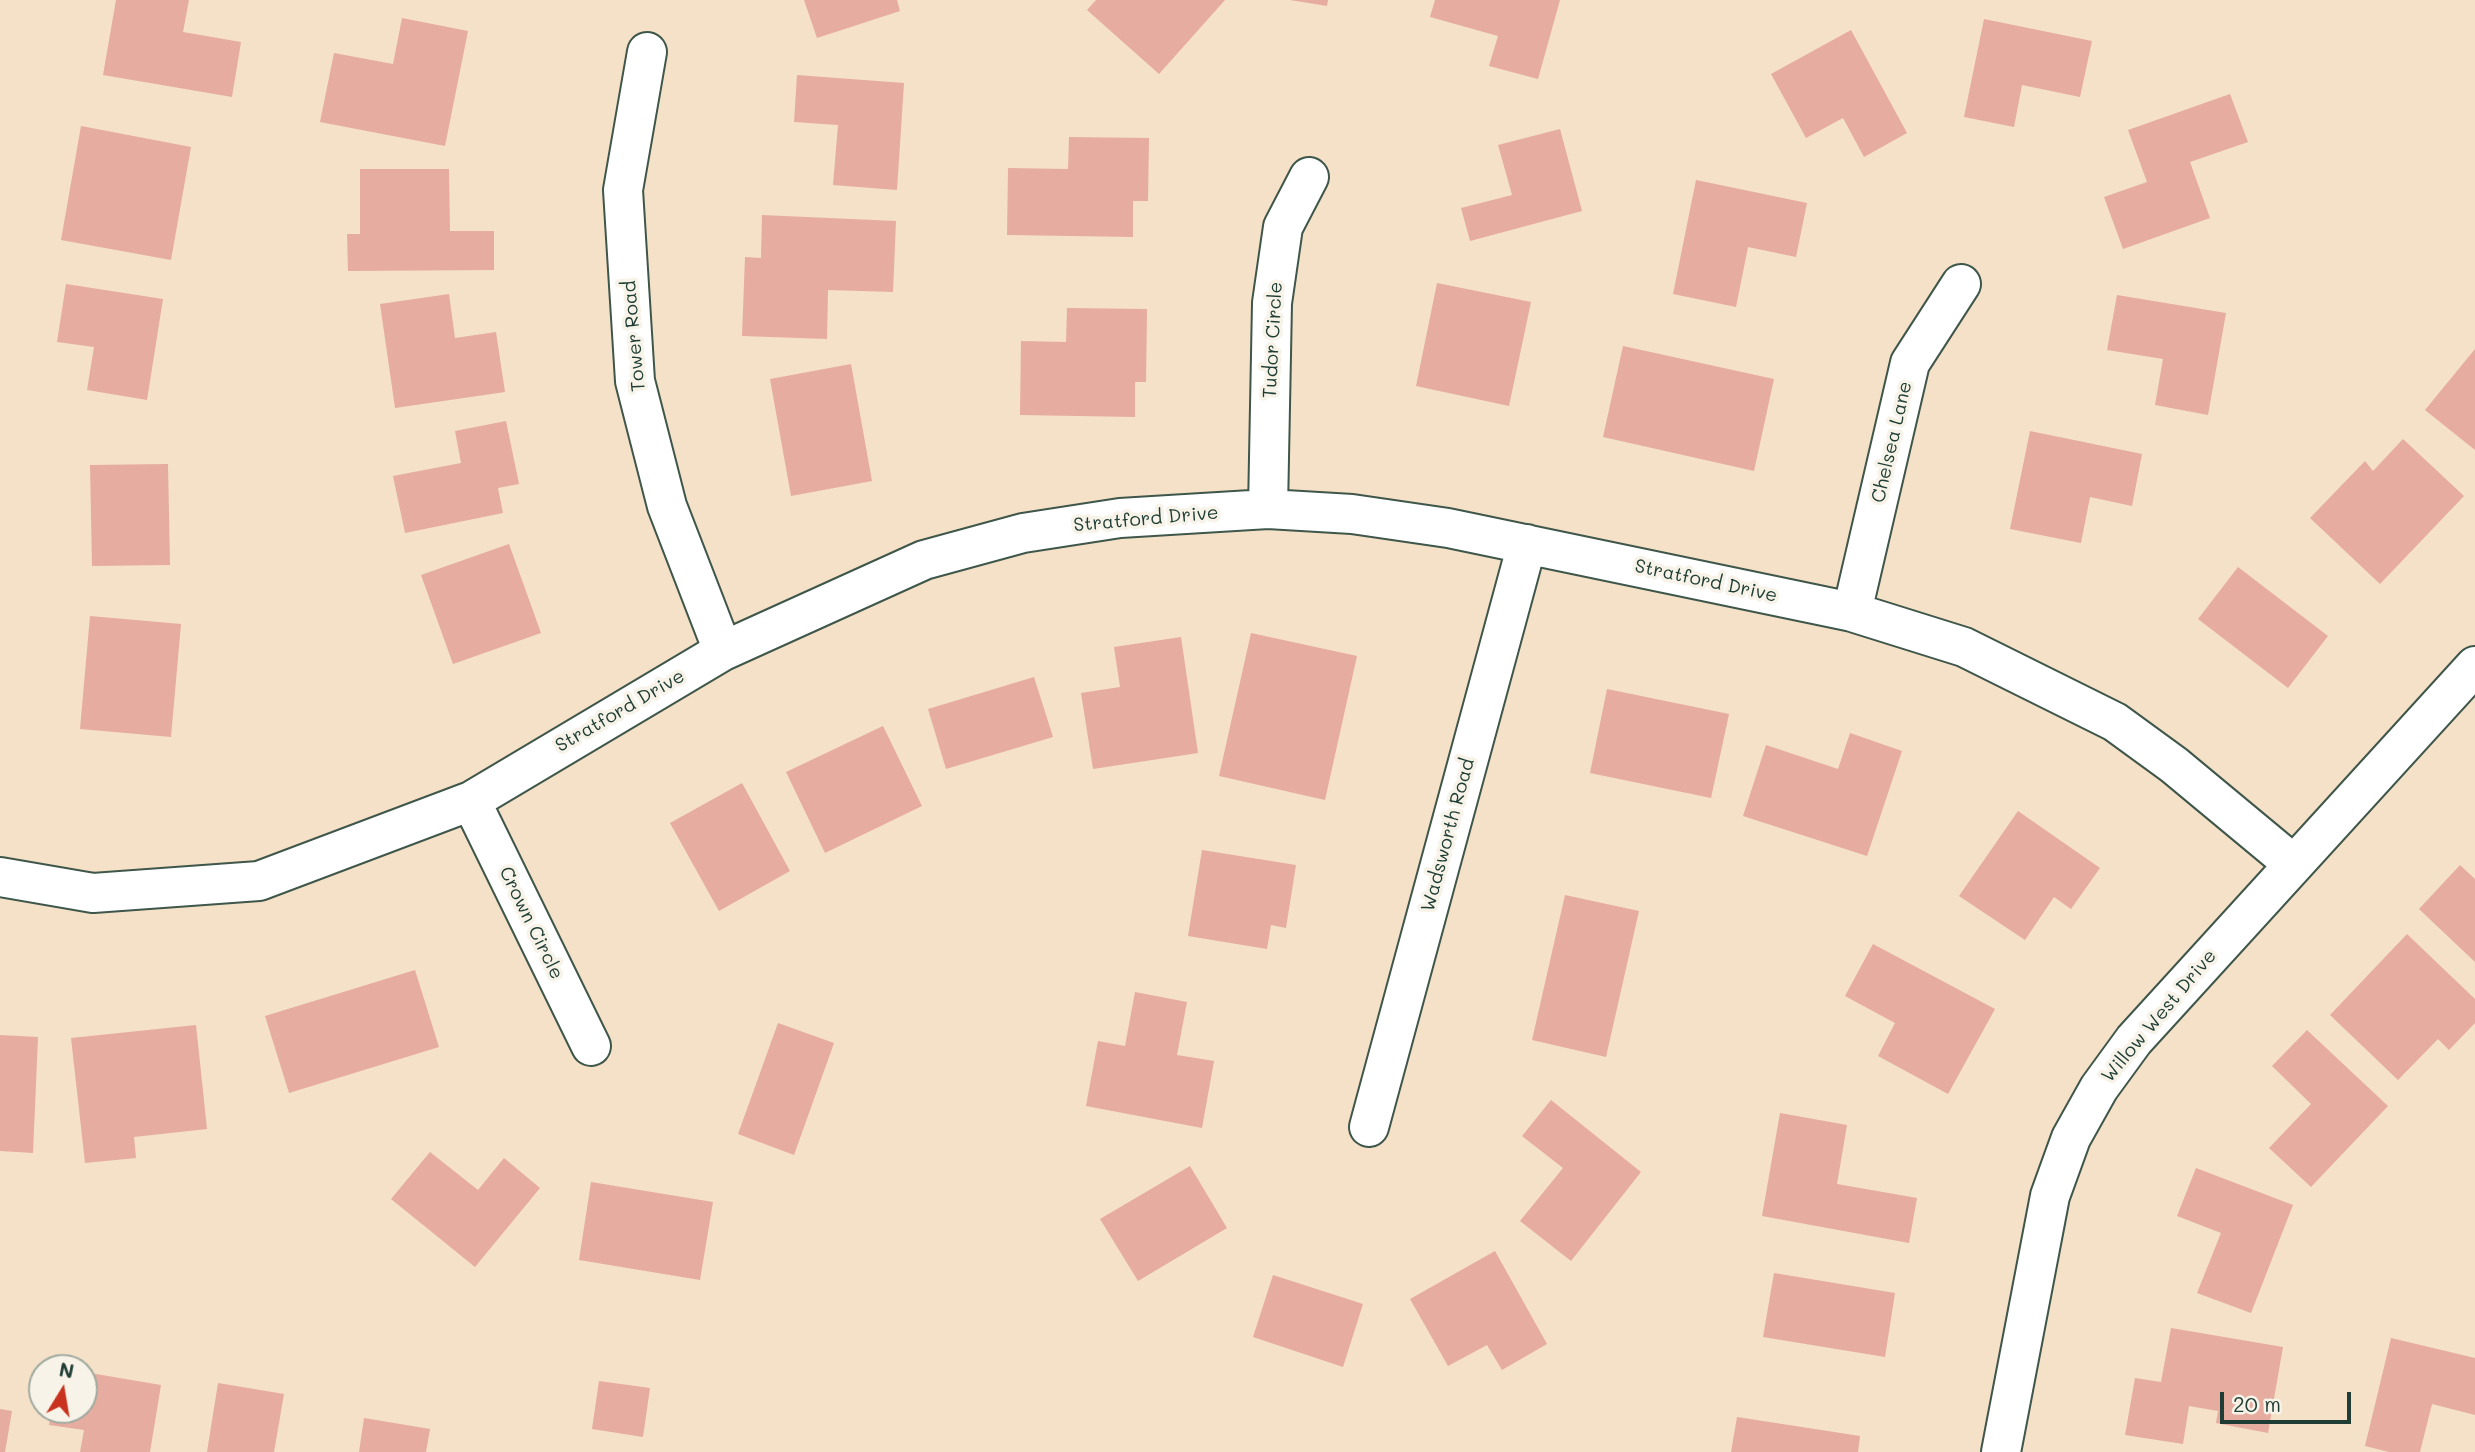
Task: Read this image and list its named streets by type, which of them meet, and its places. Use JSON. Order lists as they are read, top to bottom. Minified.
{"streets":{"street":["Tower Road","Tudor Circle","Chelsea Lane","Stratford Drive","Wadsworth Road","Crown Circle","Willow West Drive"]},"crossings":[["Tower Road","Stratford Drive"],["Tudor Circle","Stratford Drive"],["Chelsea Lane","Stratford Drive"],["Stratford Drive","Wadsworth Road"],["Stratford Drive","Crown Circle"],["Stratford Drive","Willow West Drive"]],"scale_bar":"20 m","north":"top"}
